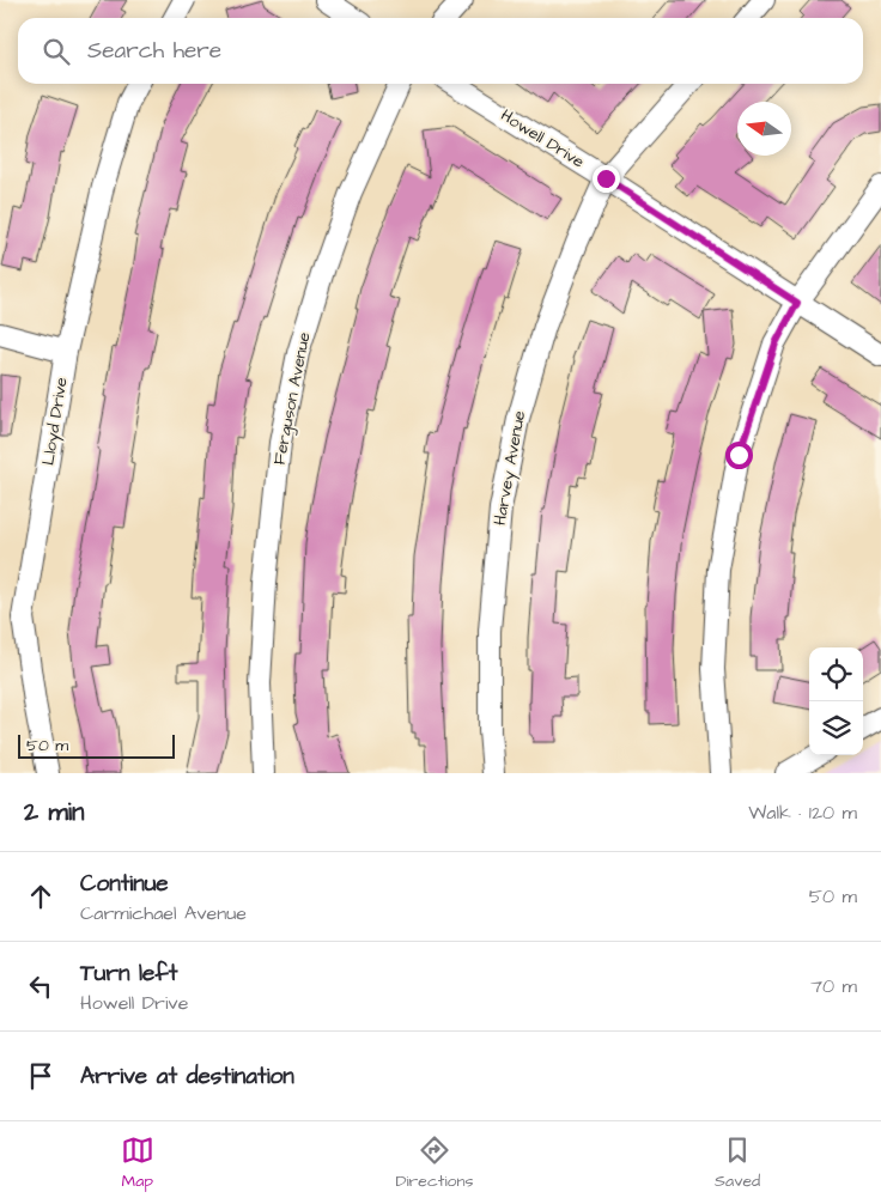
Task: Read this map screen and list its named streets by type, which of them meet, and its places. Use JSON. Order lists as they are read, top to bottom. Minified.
{"streets":{"street":["Howell Drive","Ferguson Avenue","Lloyd Drive","Harvey Avenue"]},"crossings":[["Howell Drive","Harvey Avenue"]],"scale_bar":"50 m","north":"left","page":{"search":"Search here","scale":"50 m","heading":["2 min","Walk · 120 m"],"list":[["Continue","Carmichael Avenue","50 m"],["Turn left","Howell Drive","70 m"],"Arrive at destination"],"nav":["Map","Directions","Saved"]}}
